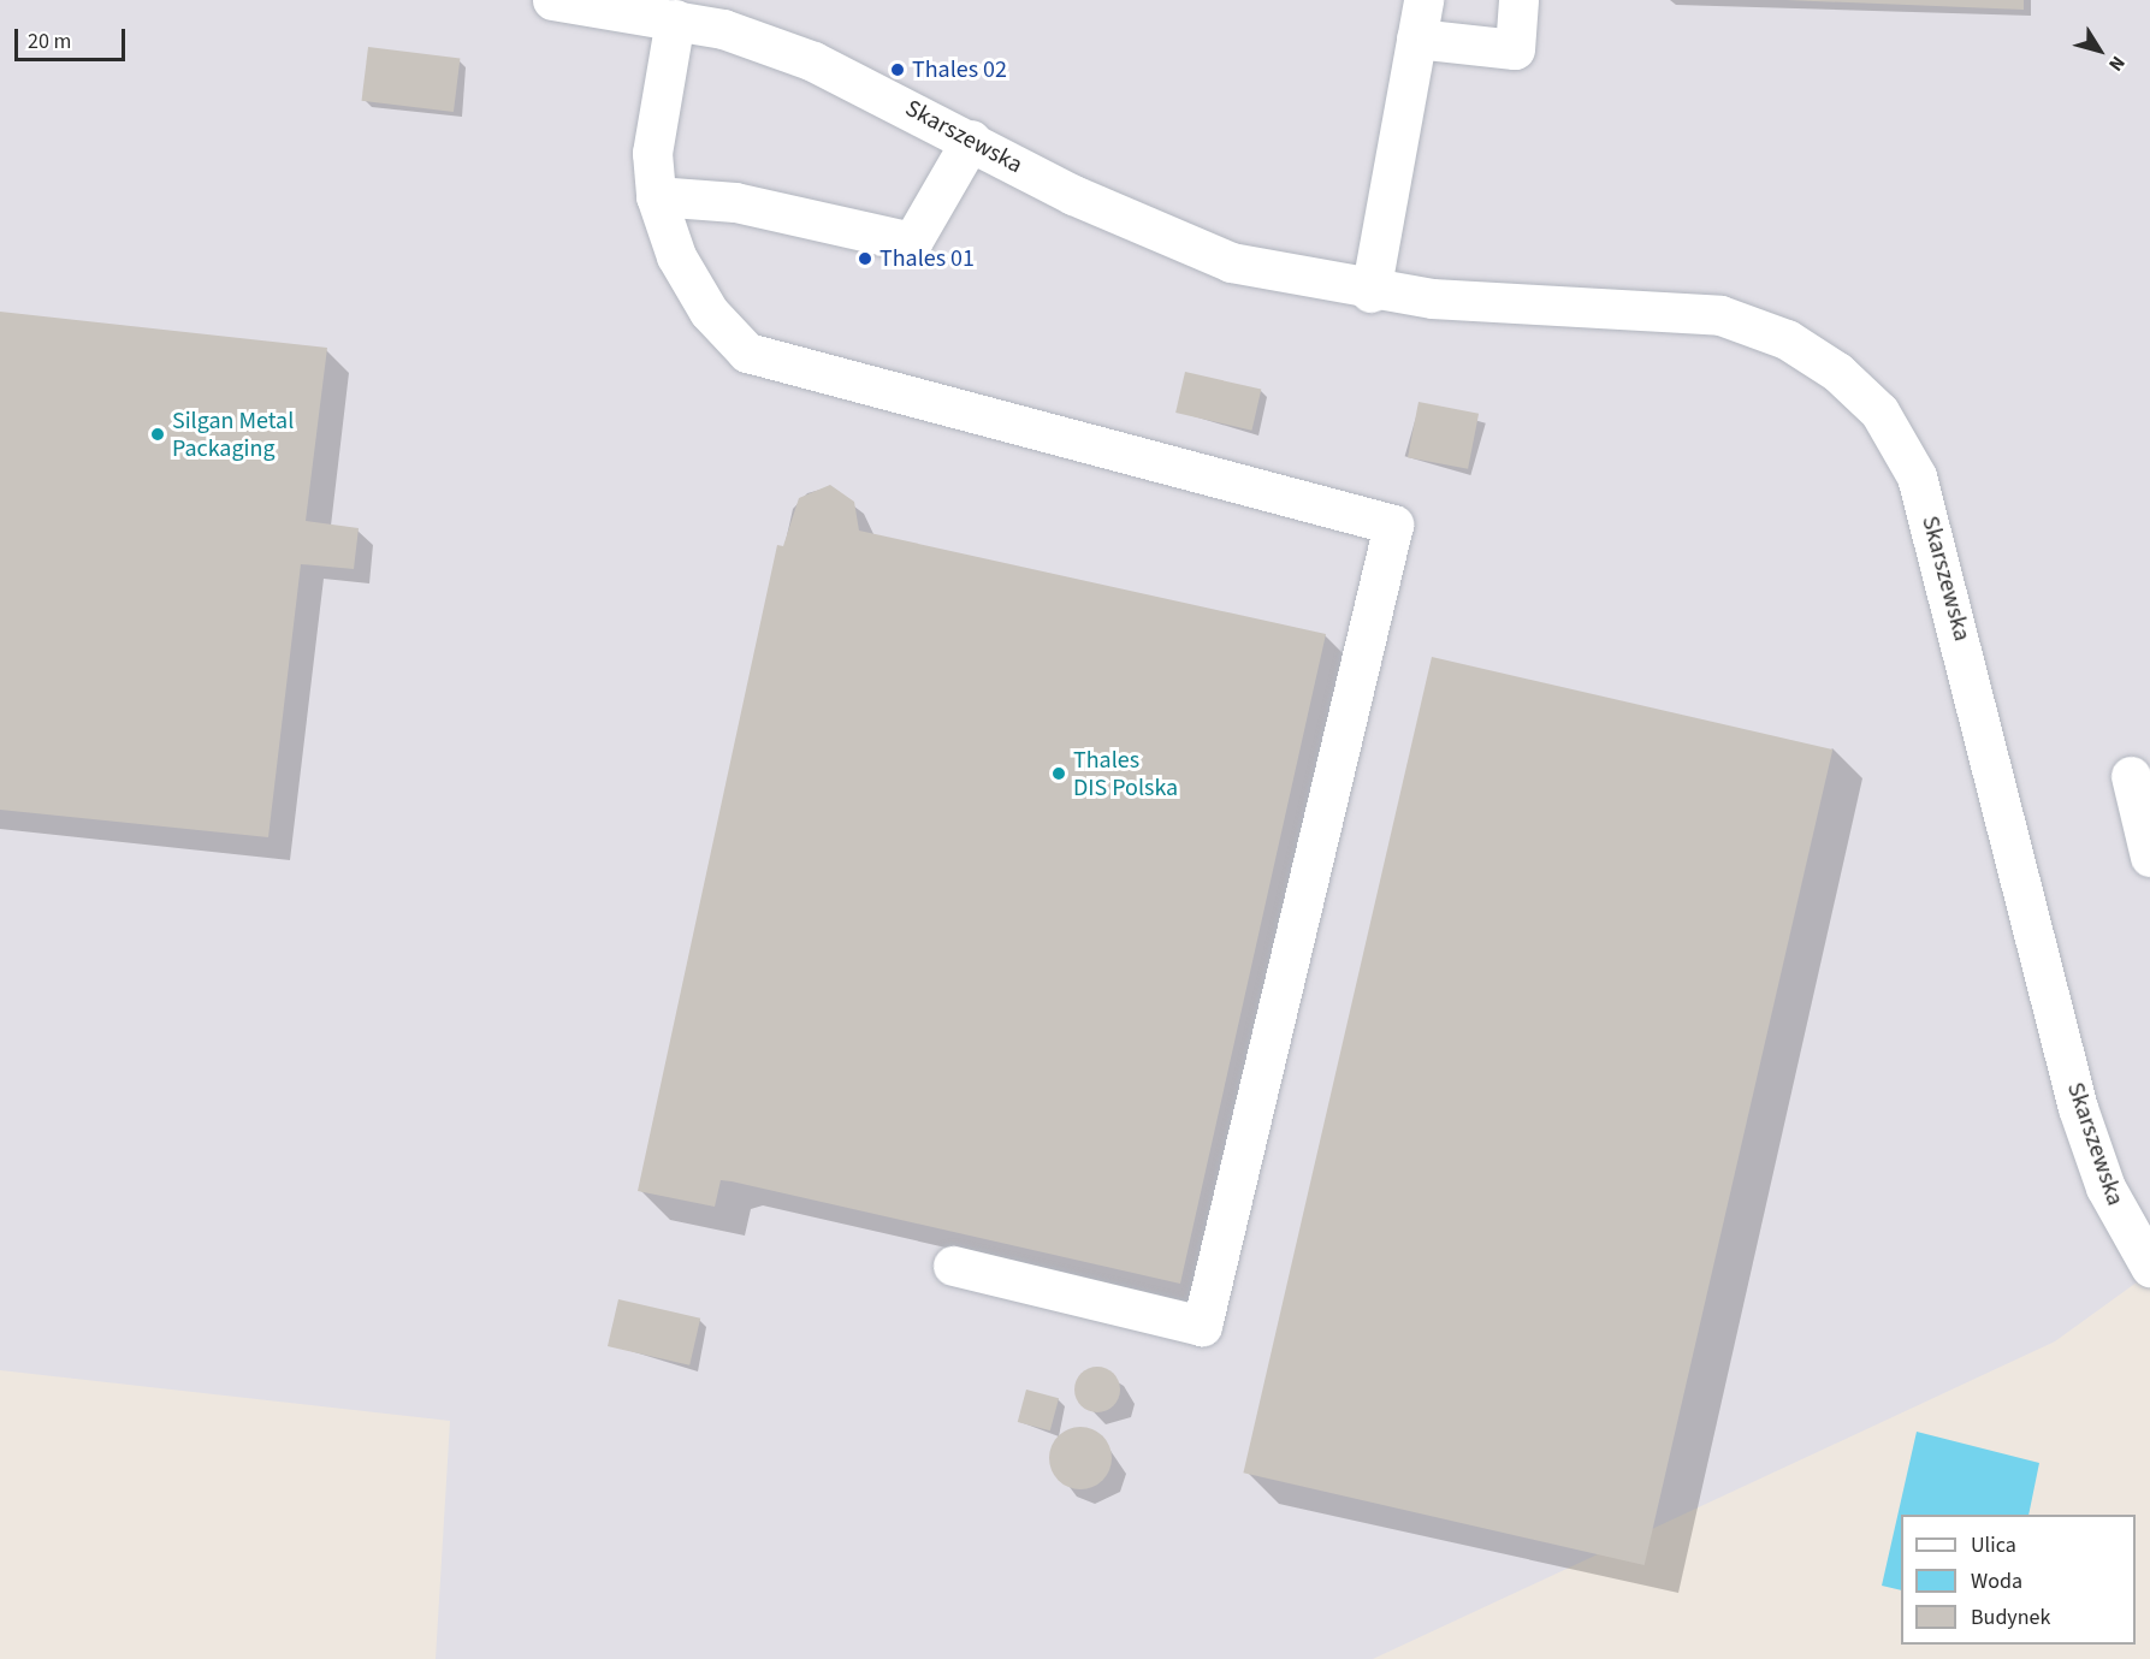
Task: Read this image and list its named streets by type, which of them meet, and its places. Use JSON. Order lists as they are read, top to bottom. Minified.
{"streets":{"street":["Skarszewska"]},"places":["Thales 02","Thales 01","Silgan Metal Packaging","Thales DIS Polska"],"legend":["Ulica","Woda","Budynek"],"scale_bar":"20 m","north":"bottom right"}
